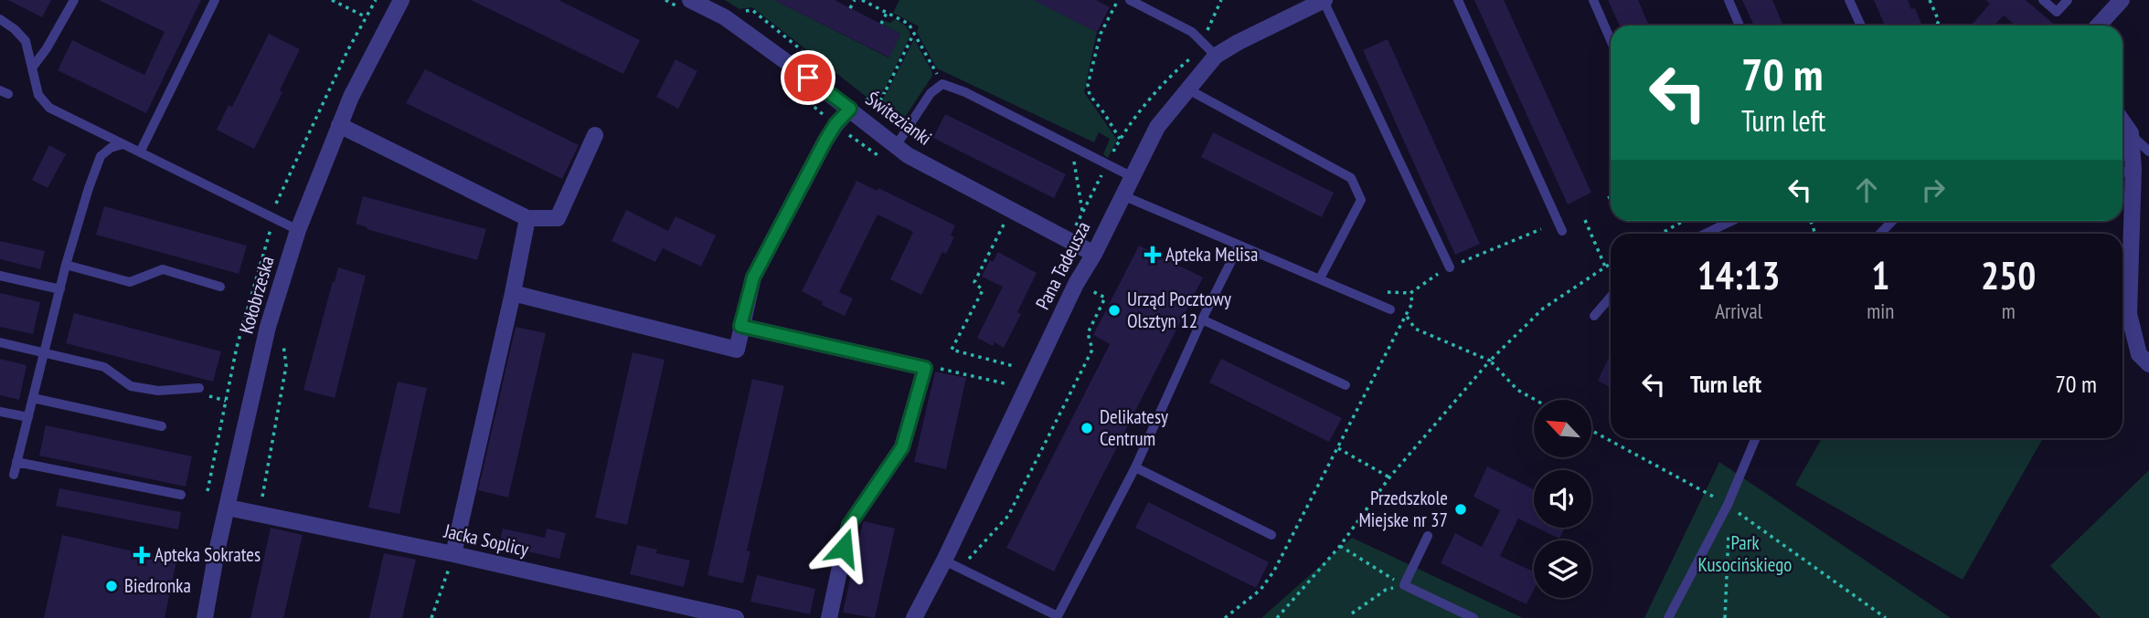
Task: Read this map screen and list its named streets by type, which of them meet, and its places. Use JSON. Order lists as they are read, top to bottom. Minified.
{"streets":{"street":["Świtezianki","Pana Tadeusza","Kołobrzeska","Jacka Soplicy"]},"crossings":[["Świtezianki","Pana Tadeusza"],["Kołobrzeska","Jacka Soplicy"]],"parks":["Park Kusocińskiego"],"places":{"health":["Apteka Melisa","Apteka Sokrates"],"other":["Urząd Pocztowy Olsztyn 12","Delikatesy Centrum","Przedszkole Miejske nr 37","Biedronka"]},"north":"top left","page":{"turn":["70 m","Turn left"],"eta":["14:13","Arrival","1","min","250","m"],"list":[{"name":"Turn left","value":"70 m"}]}}
